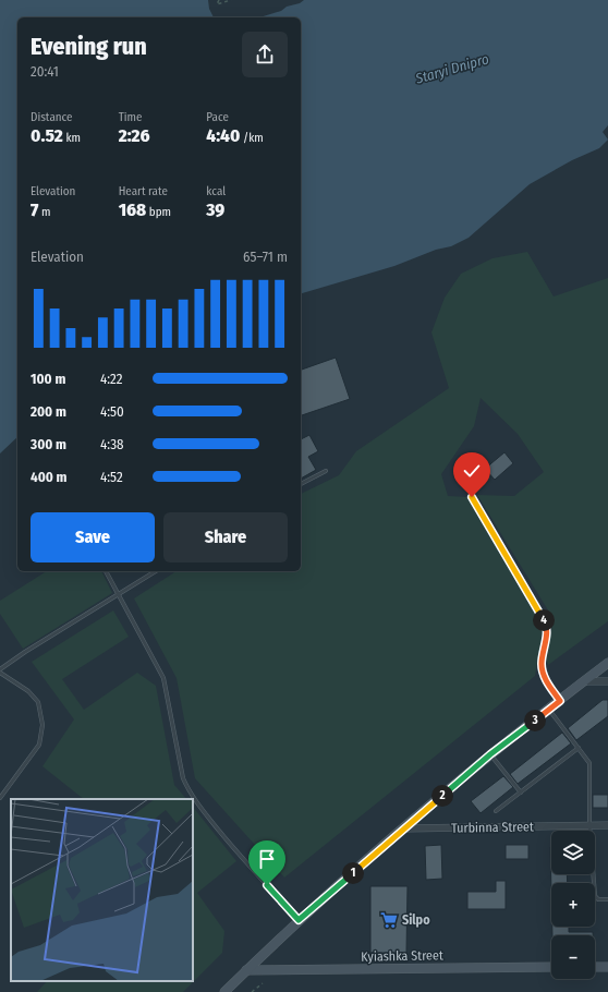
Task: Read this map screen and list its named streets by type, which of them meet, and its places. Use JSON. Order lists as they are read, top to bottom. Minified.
{"streets":{"street":["Turbinna Street","Kyiashka Street"]},"water":["Staryi Dnipro"],"places":{"supermarket":["Silpo"]},"page":{"heading":["Evening run","20:41"],"stats":[["Distance","0.52 km"],["Time","2:26"],["Pace","4:40 /km"],["Elevation","7 m"],["Heart rate","168 bpm"],["kcal","39"]],"chart":["Elevation","65–71 m"],"list":[{"name":"100 m","note":"4:22"},{"name":"200 m","note":"4:50"},{"name":"300 m","note":"4:38"},{"name":"400 m","note":"4:52"}],"buttons":["Save","Share"],"pins":["4","3","2","1"],"map_buttons":["+","−"]}}
